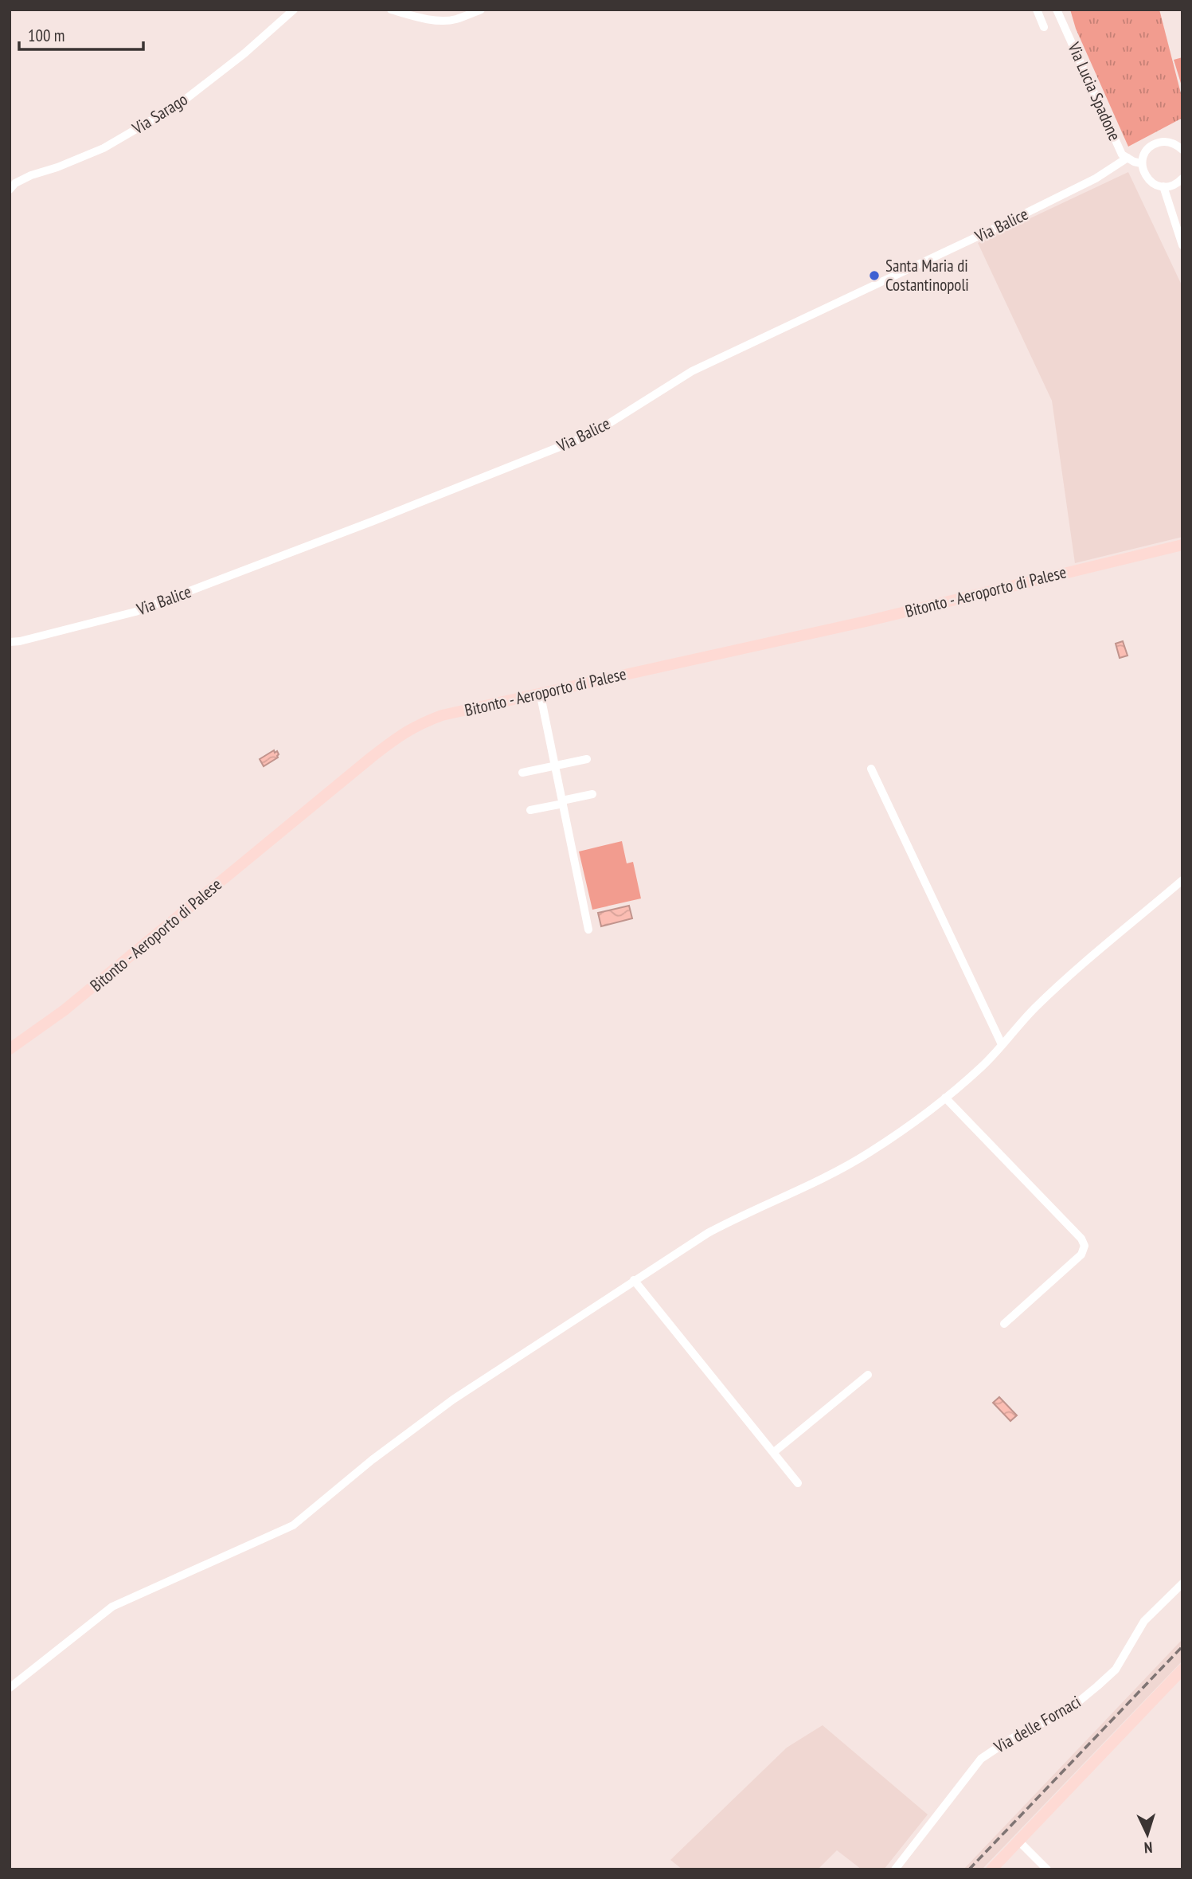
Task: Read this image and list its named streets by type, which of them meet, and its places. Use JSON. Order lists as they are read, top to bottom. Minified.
{"streets":{"main road":["Bitonto - Aeroporto di Palese"],"street":["Via Lucia Spadone","Via Sarago","Via Balice","Via delle Fornaci"]},"crossings":[["Via Lucia Spadone","Via Balice"]],"places":["Santa Maria di Costantinopoli"],"scale_bar":"100 m","north":"bottom"}
